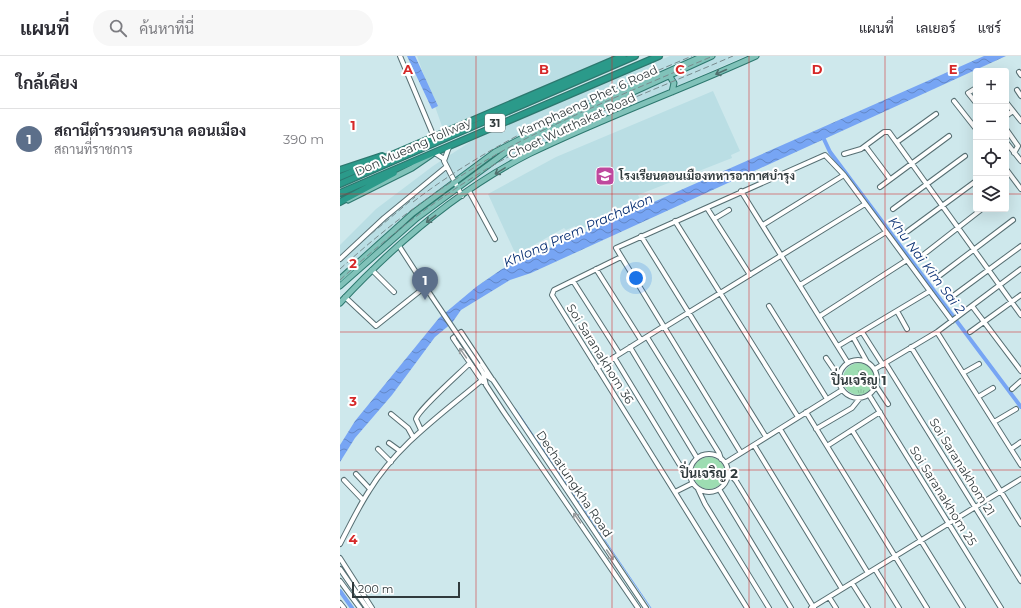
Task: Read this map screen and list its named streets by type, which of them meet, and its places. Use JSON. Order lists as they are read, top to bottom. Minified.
{"streets":{"highway":["31","Don Mueang Tollway"],"main road":["Kamphaeng Phet 6 Road","Choet Wutthakat Road"],"street":["Soi Saranakhom 36","Soi Saranakhom 21","Dechatungkha Road","Soi Saranakhom 25"]},"crossings":[["31","Don Mueang Tollway"],["Choet Wutthakat Road","Dechatungkha Road"]],"one_way":["Choet Wutthakat Road"],"districts":["ปิ่นเจริญ 1","ปิ่นเจริญ 2"],"water":["Khlong Prem Prachakon","Khu Nai Kim Sai 2"],"places":{"school or university":["โรงเรียนดอนเมืองทหารอากาศบำรุง"]},"scale_bar":"200 m","page":{"header":"แผนที่","search":"ค้นหาที่นี่","nav":["แผนที่","เลเยอร์","แชร์"],"heading":"ใกล้เคียง","map_buttons":["+","−"],"list":[{"mark":"1","name":"สถานีตำรวจนครบาล ดอนเมือง","note":"สถานที่ราชการ","value":"390 m"}],"pins":"1","scale":"200 m"},"grid":{"columns":["A","B","C","D","E"],"rows":["1","2","3","4"]}}
